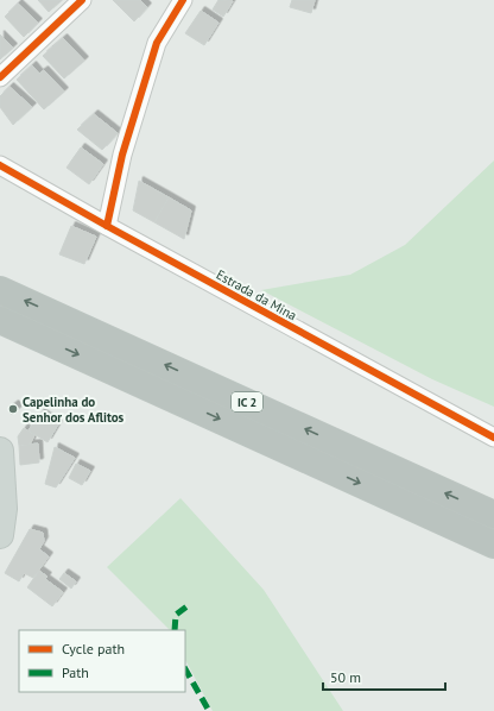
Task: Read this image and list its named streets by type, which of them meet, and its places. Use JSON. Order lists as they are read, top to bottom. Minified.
{"streets":{"highway":["IC 2"],"street":["Estrada da Mina"]},"places":["Capelinha do Senhor dos Aflitos"],"legend":["Cycle path","Path"],"scale_bar":"50 m"}
